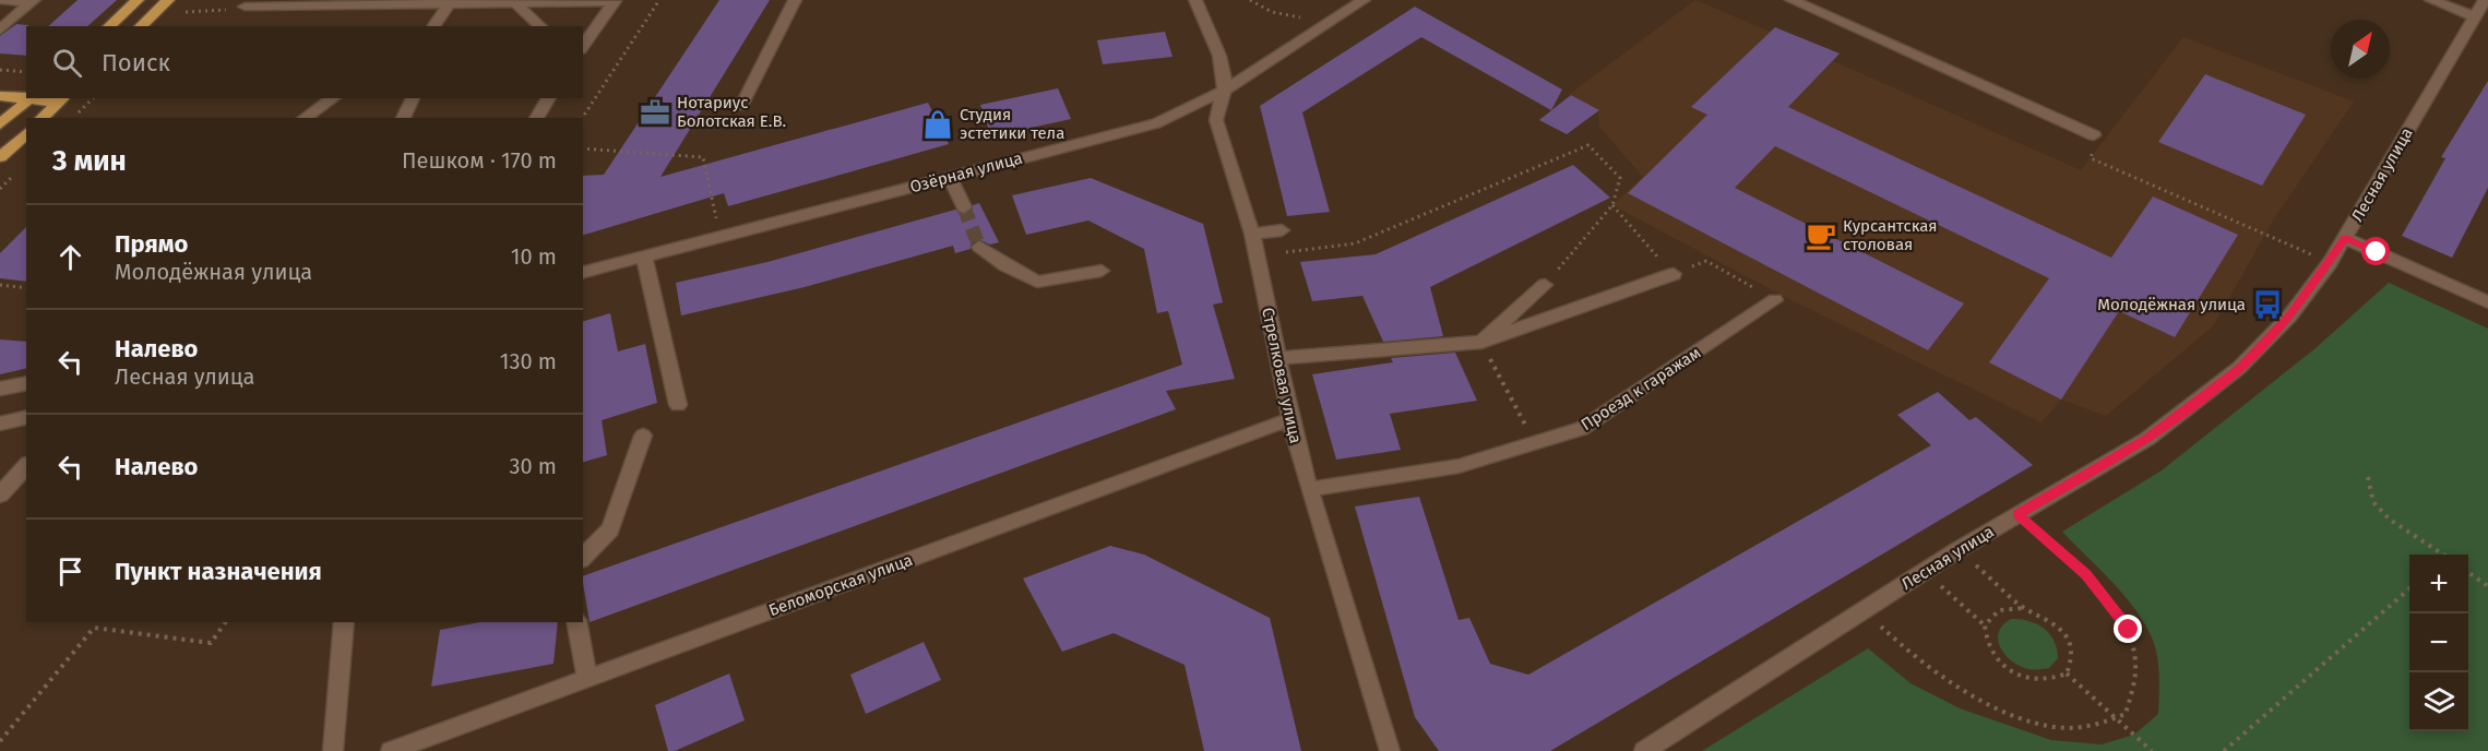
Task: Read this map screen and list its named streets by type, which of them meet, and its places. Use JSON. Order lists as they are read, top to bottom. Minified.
{"streets":{"street":["Озёрная улица","Лесная улица","Стрелковая улица","Проезд к гаражам","Беломорская улица"]},"crossings":[["Озёрная улица","Стрелковая улица"],["Стрелковая улица","Проезд к гаражам"],["Стрелковая улица","Беломорская улица"]],"places":{"office":["Нотариус Болотская Е.В."],"shop":["Студия эстетики тела"],"cafe":["Курсантская столовая"],"bus stop":["Молодёжная улица"]},"north":"top right","page":{"search":"Поиск","heading":["3 мин","Пешком · 170 m"],"list":[["Прямо","Молодёжная улица","10 m"],["Налево","Лесная улица","130 m"],["Налево","30 m"],"Пункт назначения"],"map_buttons":["+","−"]}}
